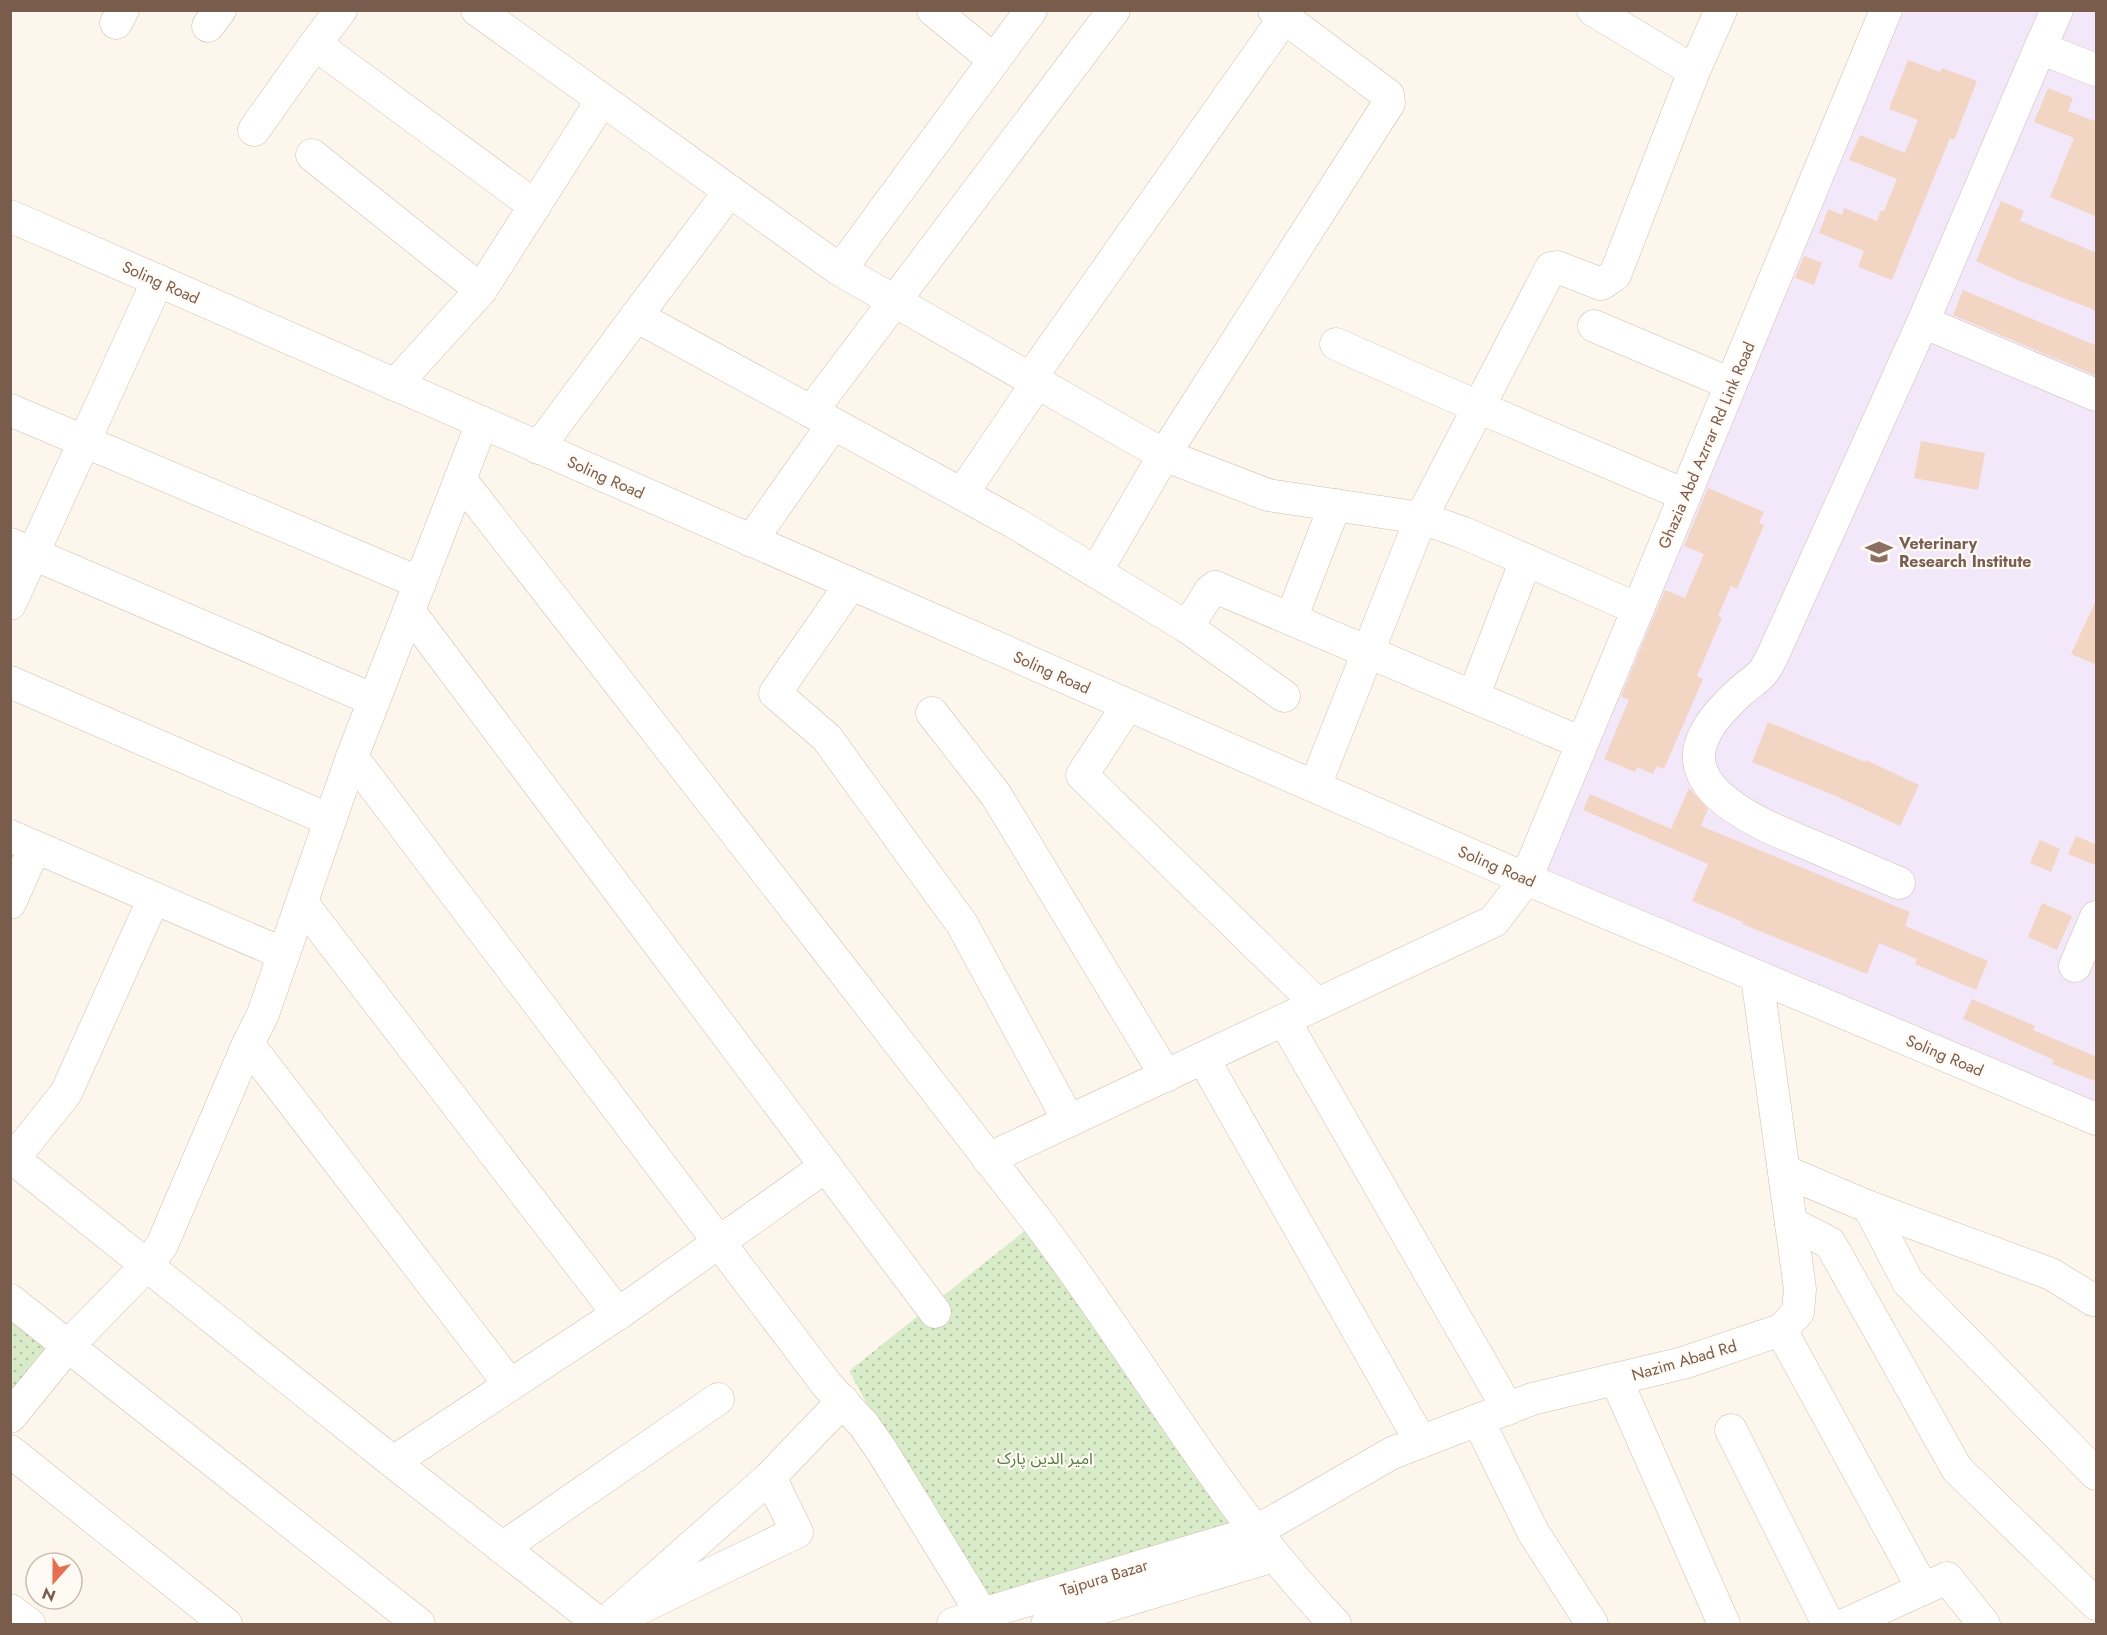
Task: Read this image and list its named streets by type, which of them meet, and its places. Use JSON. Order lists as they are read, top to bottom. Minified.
{"streets":{"street":["Soling Road","Ghazia Abd Azrrar Rd Link Road","Nazim Abad Rd","Tajpura Bazar"]},"crossings":[["Soling Road","Ghazia Abd Azrrar Rd Link Road"],["Nazim Abad Rd","Tajpura Bazar"]],"parks":["امیر الدین پارک"],"places":{"school or university":["Veterinary Research Institute"]},"north":"bottom"}
